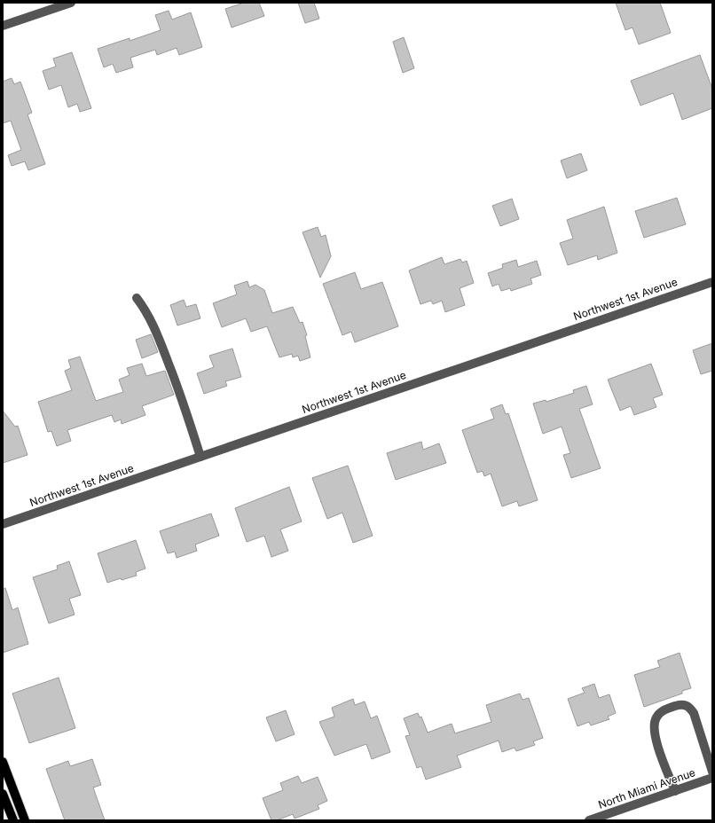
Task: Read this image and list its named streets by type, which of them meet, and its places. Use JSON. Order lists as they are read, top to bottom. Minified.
{"streets":{"street":["Northwest 1st Avenue","North Miami Avenue"]}}
